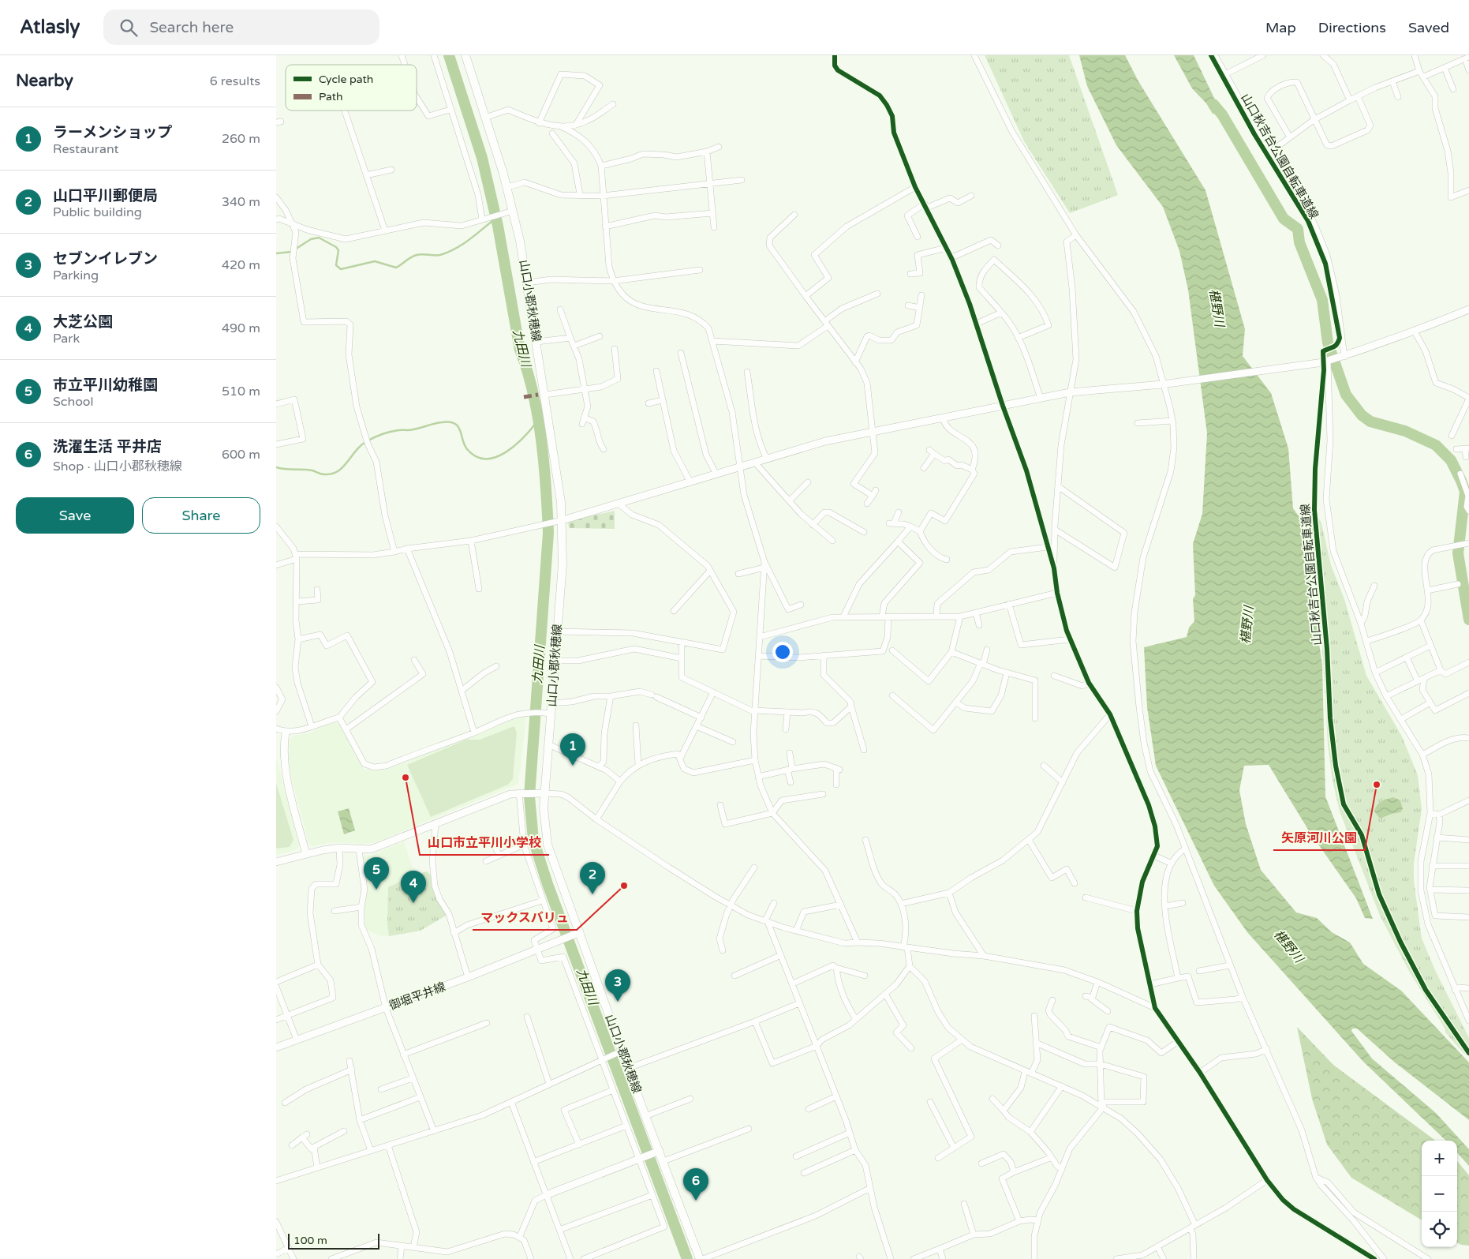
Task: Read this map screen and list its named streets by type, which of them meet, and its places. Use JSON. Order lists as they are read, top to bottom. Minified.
{"streets":{"main road":["山口小郡秋穂線"],"street":["御堀平井線"],"cycle path":["山口秋吉台公園自転車道線"]},"crossings":[["山口小郡秋穂線","御堀平井線"]],"water":["椹野川","九田川"],"places":["山口市立平川小学校","矢原河川公園","マックスバリュ"],"legend":["Cycle path","Path"],"scale_bar":"100 m","page":{"header":"Atlasly","search":"Search here","nav":["Map","Directions","Saved"],"heading":["Nearby","6 results"],"list":[{"mark":"1","name":"ラーメンショップ","note":"Restaurant","value":"260 m"},{"mark":"2","name":"山口平川郵便局","note":"Public building","value":"340 m"},{"mark":"3","name":"セブンイレブン","note":"Parking","value":"420 m"},{"mark":"4","name":"大芝公園","note":"Park","value":"490 m"},{"mark":"5","name":"市立平川幼稚園","note":"School","value":"510 m"},{"mark":"6","name":"洗濯生活 平井店","note":"Shop · 山口小郡秋穂線","value":"600 m"}],"buttons":["Save","Share"],"pins":["1","5","2","4","3","6"],"map_buttons":["+","−"],"scale":"100 m"}}
